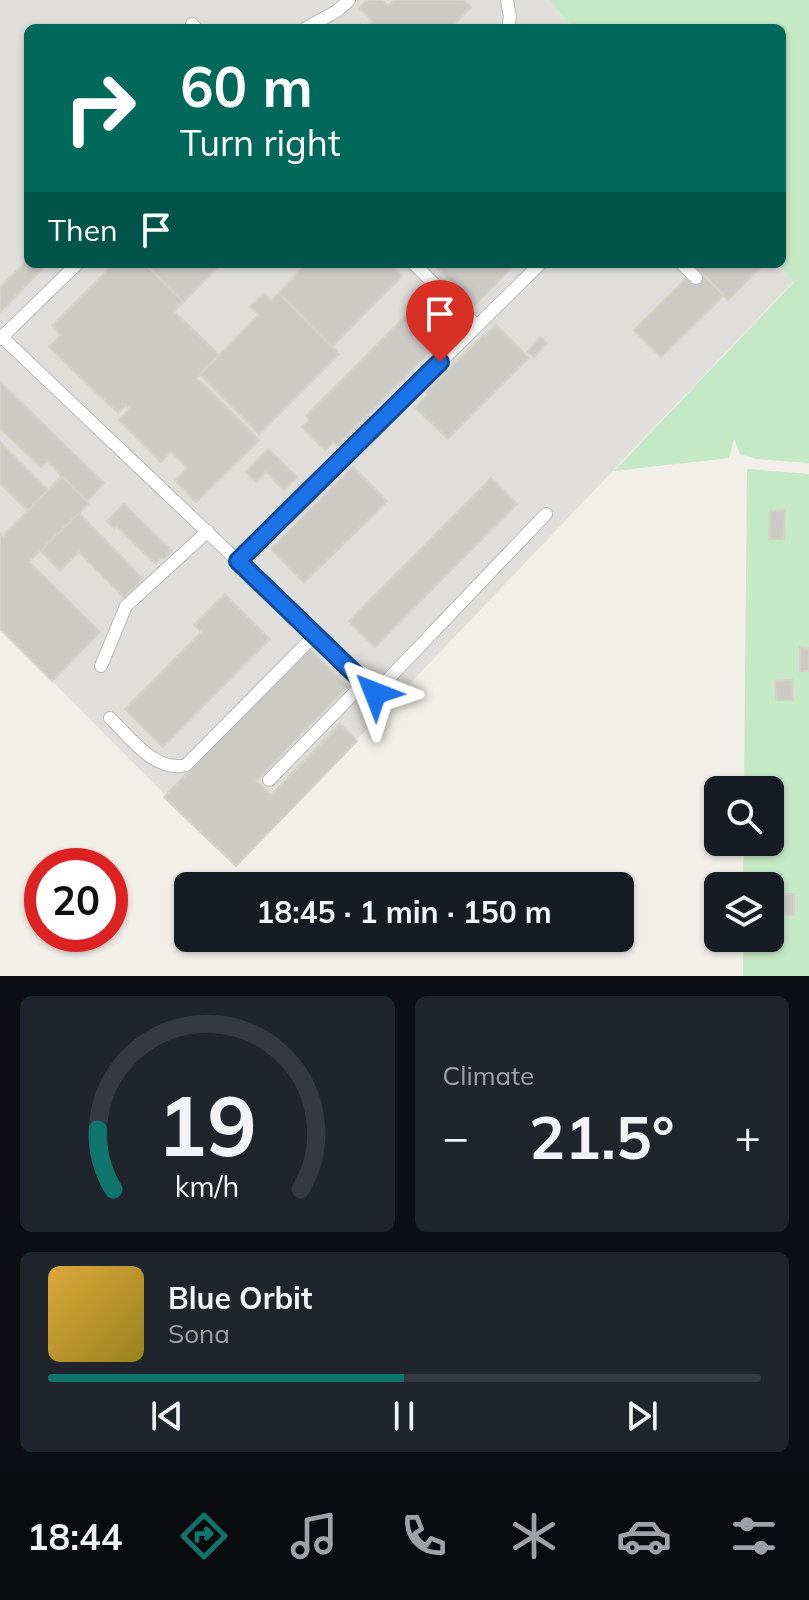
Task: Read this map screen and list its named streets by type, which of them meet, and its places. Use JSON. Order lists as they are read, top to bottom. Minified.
{"page":{"turn":["60 m","Turn right"],"then":"Then","limit":"20","trip":"18:45 · 1 min · 150 m","tile":"Climate","heat":["−","21.5°","+"],"song":["Blue Orbit","Sona"],"tabs":"18:44","gauge":["19","km/h"]}}
